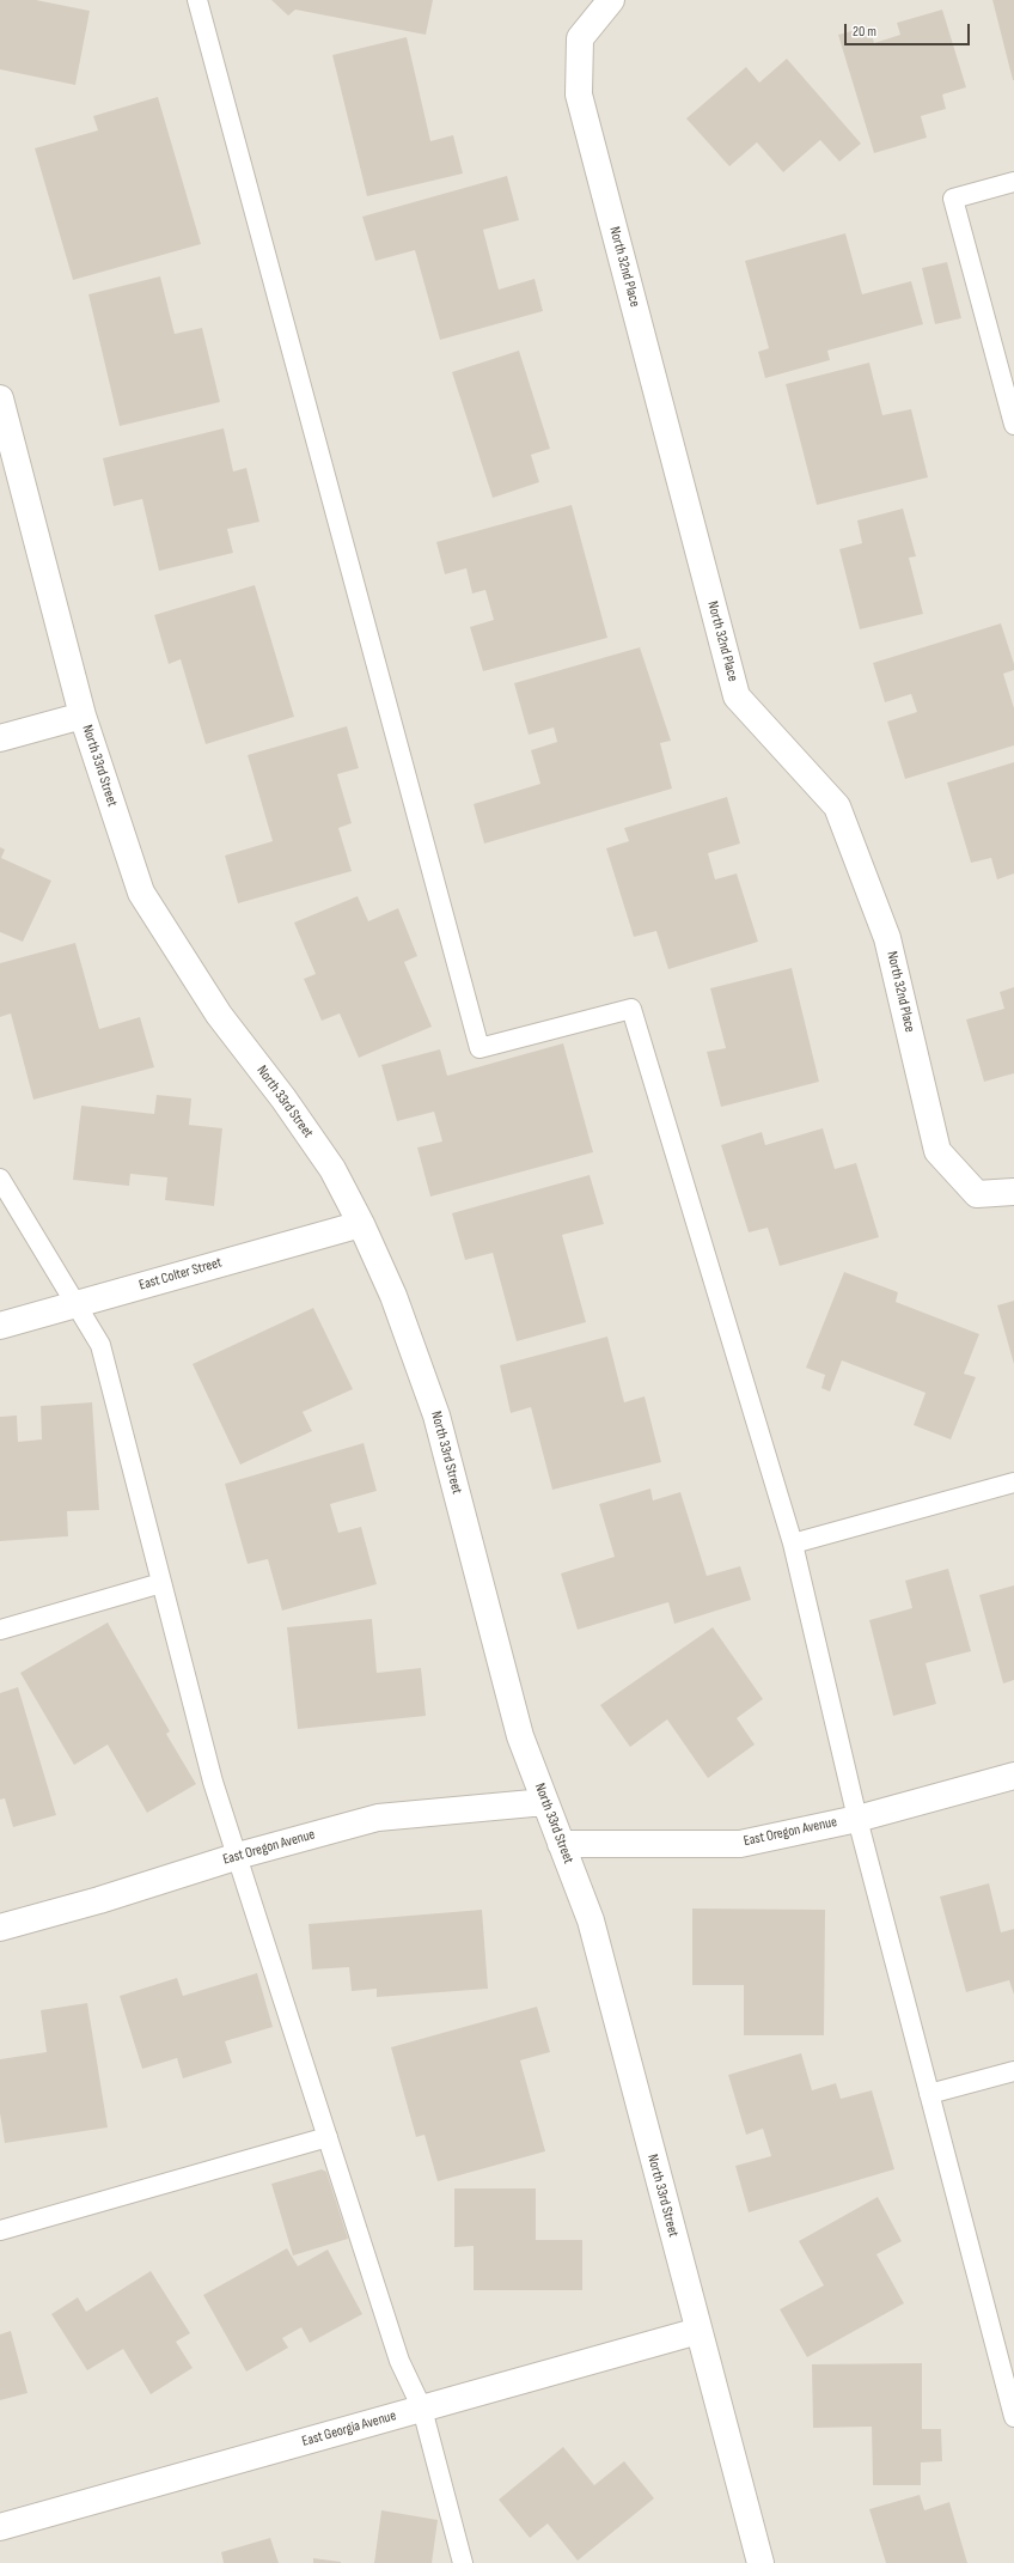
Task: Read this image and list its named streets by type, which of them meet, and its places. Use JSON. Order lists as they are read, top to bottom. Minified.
{"streets":{"street":["North 32nd Place","North 33rd Street","East Colter Street","East Oregon Avenue","East Georgia Avenue"]},"crossings":[["North 33rd Street","East Colter Street"],["North 33rd Street","East Oregon Avenue"],["North 33rd Street","East Georgia Avenue"]],"scale_bar":"20 m"}
